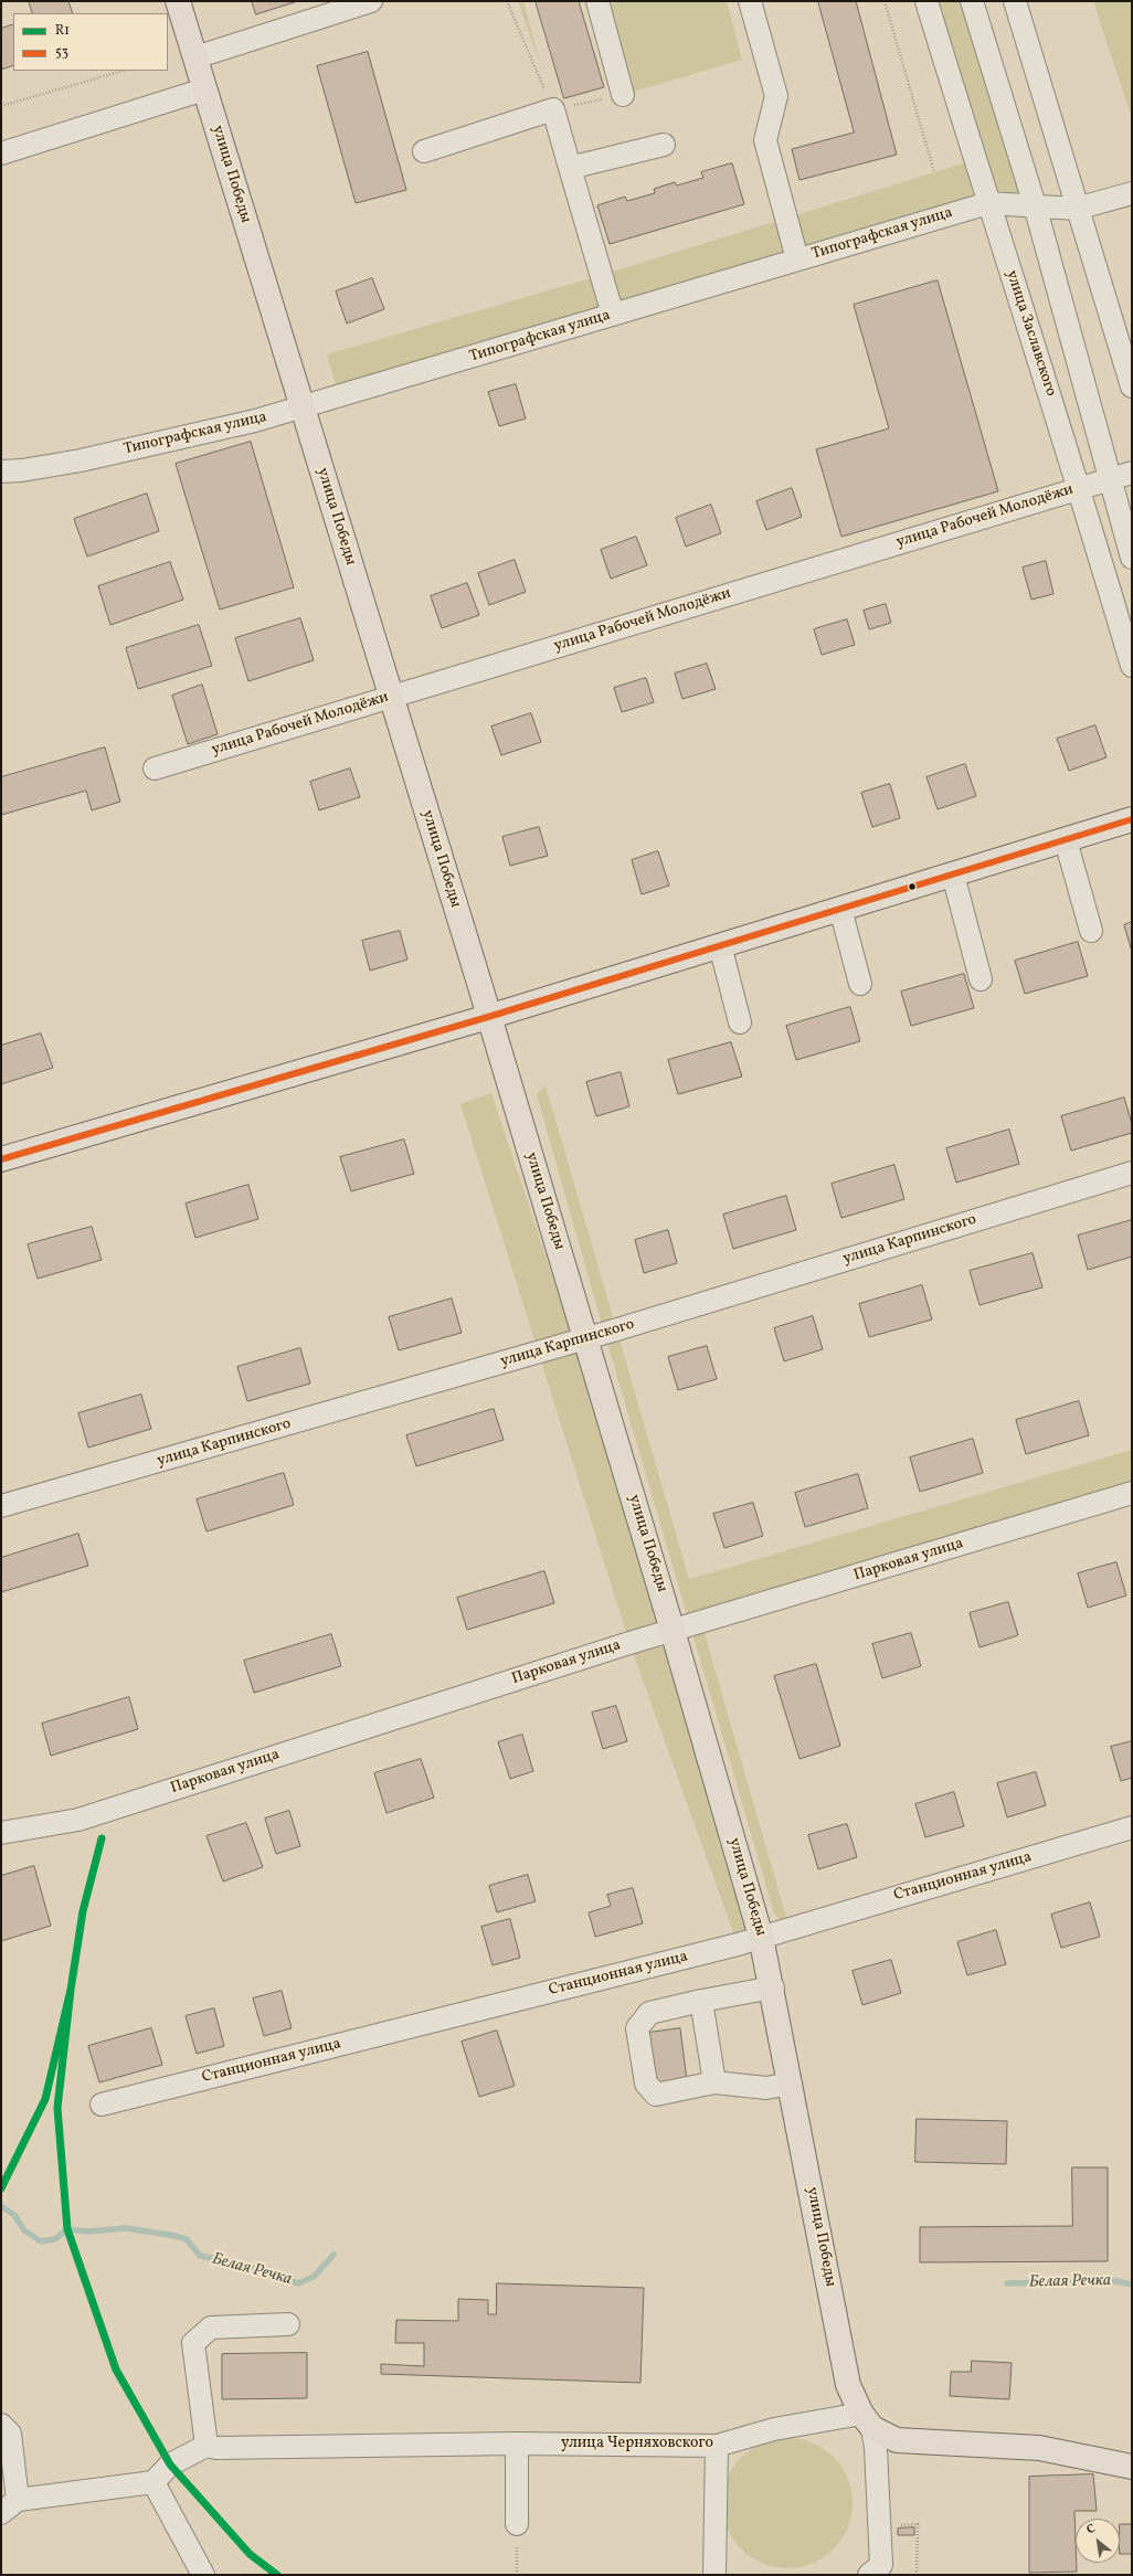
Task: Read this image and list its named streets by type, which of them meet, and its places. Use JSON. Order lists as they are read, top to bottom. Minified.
{"streets":{"main road":["улица Победы"],"street":["Типографская улица","улица Заславского","улица Рабочей Молодёжи","улица Карпинского","Парковая улица","Станционная улица","улица Черняховского"]},"crossings":[["улица Победы","Типографская улица"],["улица Победы","улица Рабочей Молодёжи"],["улица Победы","улица Карпинского"],["улица Победы","Парковая улица"],["улица Победы","Станционная улица"],["улица Победы","улица Черняховского"],["Типографская улица","улица Заславского"],["улица Заславского","улица Рабочей Молодёжи"]],"water":["Белая Речка"],"lines":["transit line 53","transit line R1"],"legend":["R1","53"],"north":"top left"}
